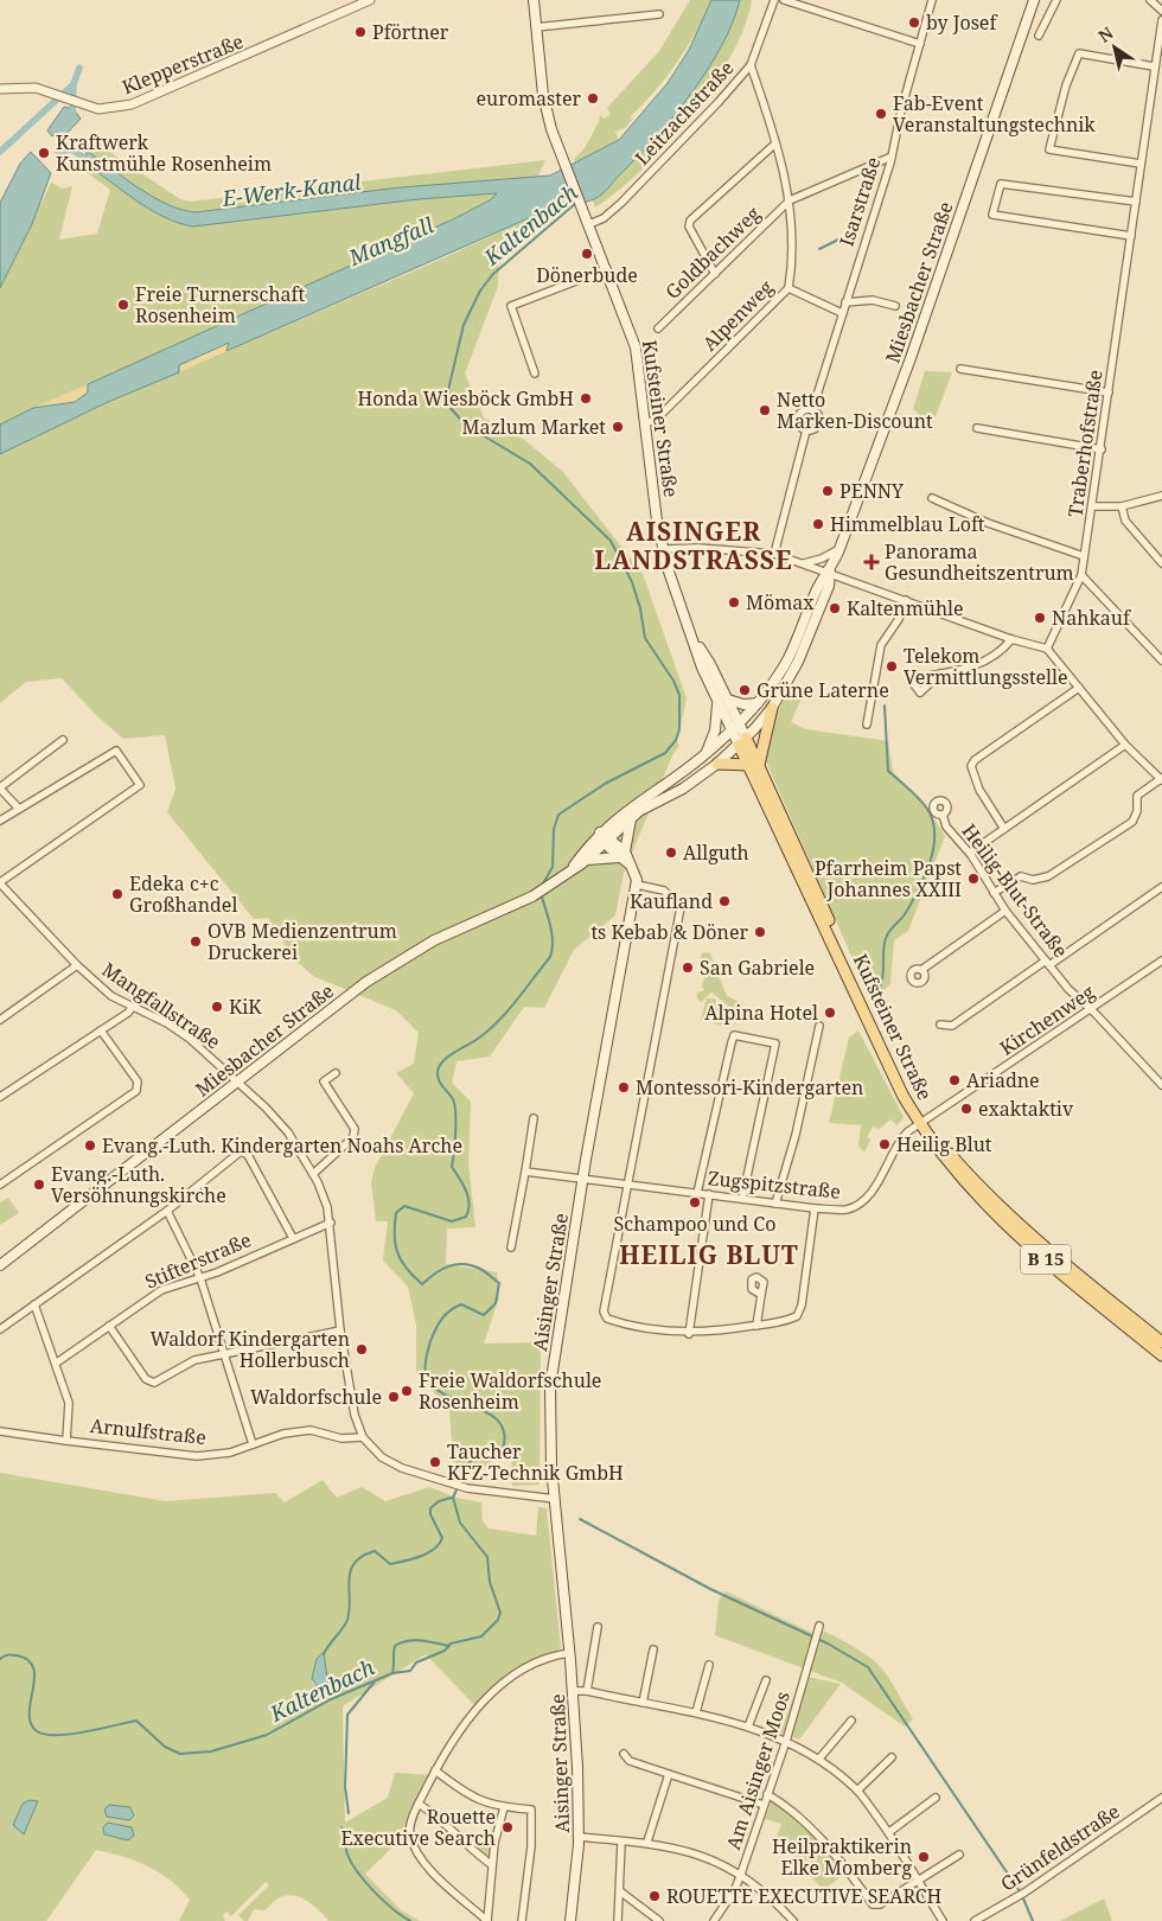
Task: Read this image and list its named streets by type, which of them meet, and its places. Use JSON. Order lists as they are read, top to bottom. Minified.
{"streets":{"main road":["Miesbacher Straße","Kufsteiner Straße","B 15","Aisinger Straße"],"street":["Klepperstraße","Leitzachstraße","Isarstraße","Goldbachweg","Alpenweg","Traberhofstraße","Heilig-Blut-Straße","Mangfallstraße","Kirchenweg","Zugspitzstraße","Stifterstraße","Arnulfstraße","Am Aisinger Moos","Grünfeldstraße"]},"crossings":[["Leitzachstraße","Alpenweg"],["Leitzachstraße","Kufsteiner Straße"],["Goldbachweg","Alpenweg"],["Miesbacher Straße","Kufsteiner Straße"],["Miesbacher Straße","Mangfallstraße"],["Miesbacher Straße","Aisinger Straße"],["Alpenweg","Kufsteiner Straße"],["Kufsteiner Straße","Kirchenweg"],["Kufsteiner Straße","Zugspitzstraße"],["Heilig-Blut-Straße","Kirchenweg"],["Mangfallstraße","Stifterstraße"],["Mangfallstraße","Aisinger Straße"],["Mangfallstraße","Arnulfstraße"],["Kirchenweg","Zugspitzstraße"],["Zugspitzstraße","Aisinger Straße"],["Stifterstraße","Arnulfstraße"]],"districts":["AISINGER LANDSTRASSE","HEILIG BLUT"],"water":["E-Werk-Kanal","Kaltenbach","Mangfall"],"places":{"other":["by Josef","Pförtner","euromaster","Fab-Event Veranstaltungstechnik","Kraftwerk Kunstmühle Rosenheim","Dönerbude","Freie Turnerschaft Rosenheim","Honda Wiesböck GmbH","Netto Marken-Discount","Mazlum Market","PENNY","Himmelblau Loft","Mömax","Kaltenmühle","Nahkauf","Telekom Vermittlungsstelle","Grüne Laterne","Allguth","Pfarrheim Papst Johannes XXIII","Edeka c+c Großhandel","Kaufland","ts Kebab & Döner","OVB Medienzentrum Druckerei","San Gabriele","KiK","Alpina Hotel","Ariadne","Montessori-Kindergarten","exaktaktiv","Heilig Blut","Evang.-Luth. Kindergarten Noahs Arche","Evang.-Luth. Versöhnungskirche","Schampoo und Co","Waldorf Kindergarten Hollerbusch","Freie Waldorfschule Rosenheim","Waldorfschule","Taucher KFZ-Technik GmbH","Rouette Executive Search","Heilpraktikerin Elke Momberg","ROUETTE EXECUTIVE SEARCH"],"health":["Panorama Gesundheitszentrum"]},"north":"top left"}
